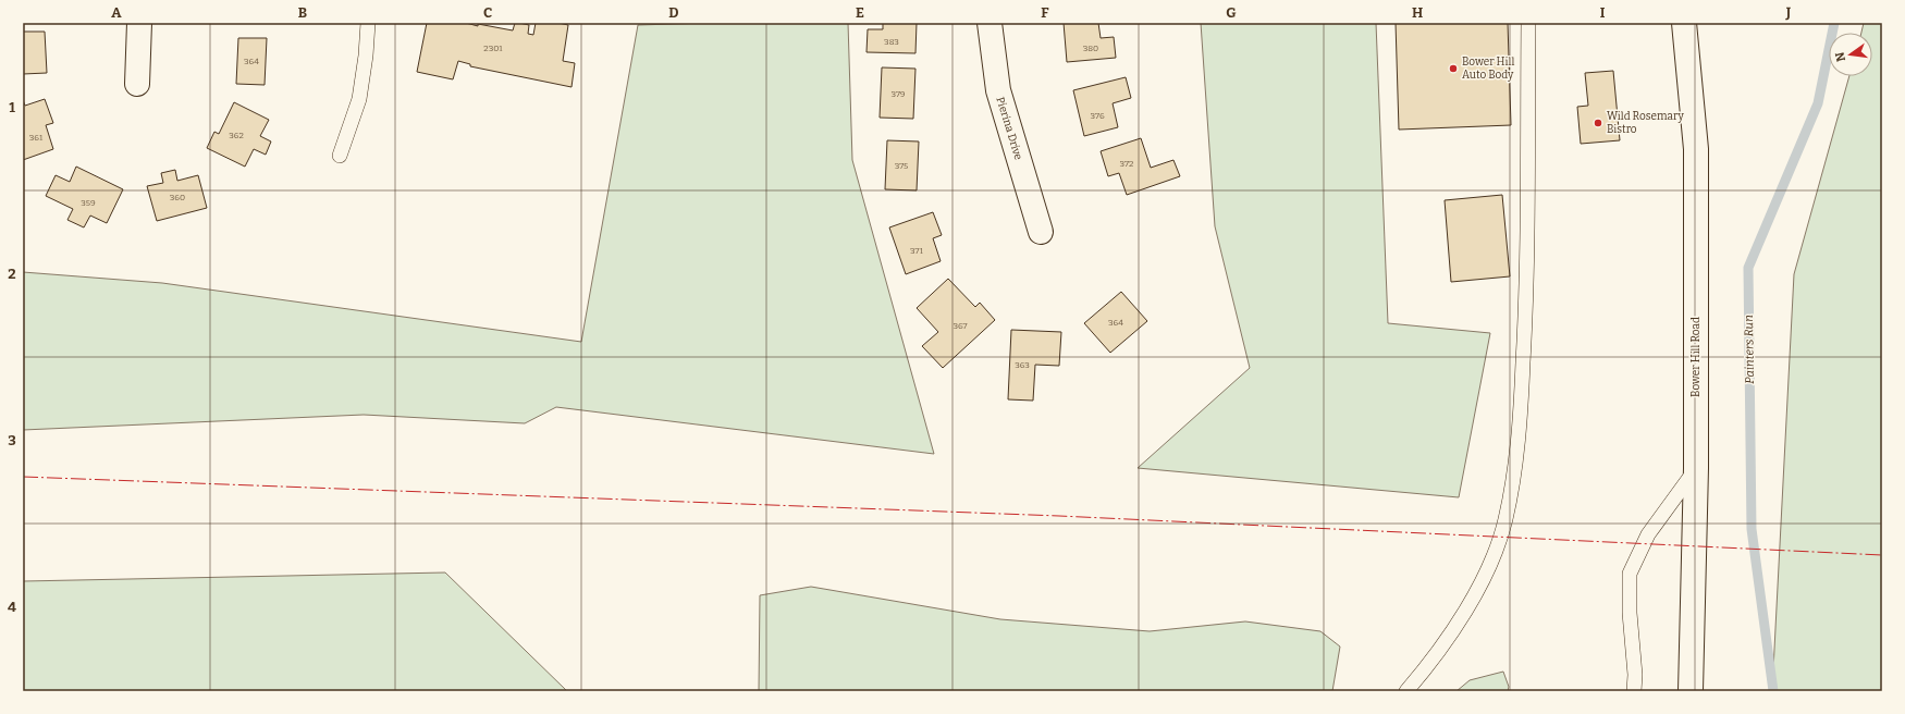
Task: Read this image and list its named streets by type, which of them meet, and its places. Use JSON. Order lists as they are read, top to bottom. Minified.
{"streets":{"main road":["Pierina Drive","Bower Hill Road"]},"water":["Painters Run"],"places":["Bower Hill Auto Body","Wild Rosemary Bistro"],"house_numbers":["383","2301","380","364","379","376","362","361","372","375","360","359","371","364","367","363"],"north":"left","grid":{"columns":["A","B","C","D","E","F","G","H","I","J"],"rows":["1","2","3","4"]}}
